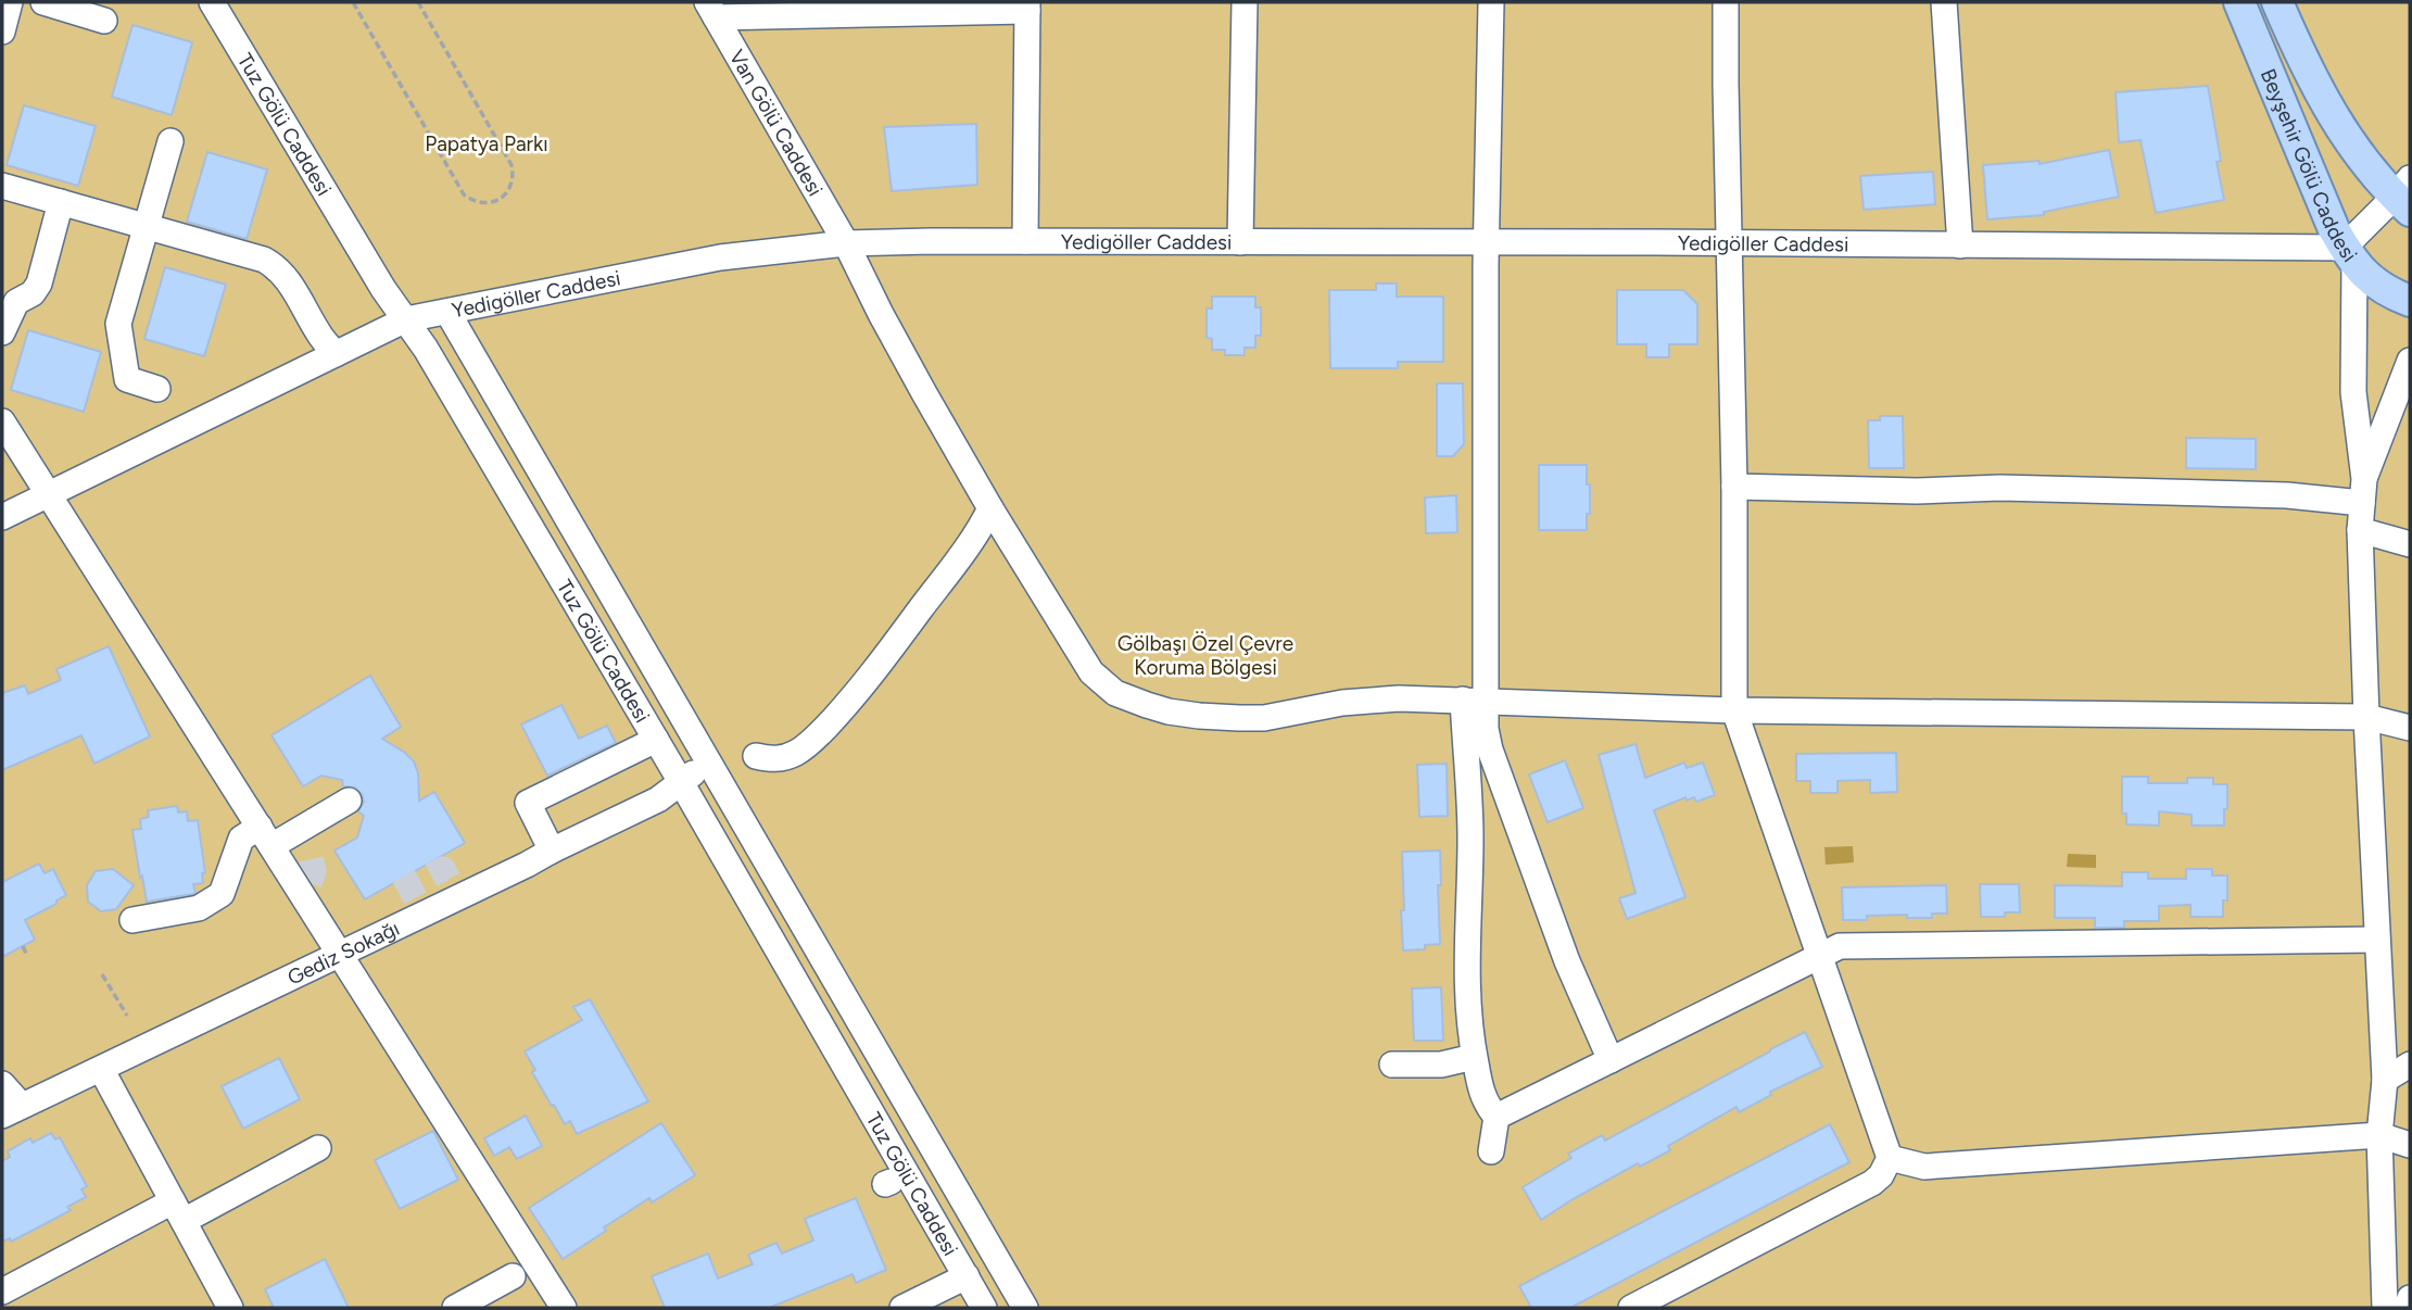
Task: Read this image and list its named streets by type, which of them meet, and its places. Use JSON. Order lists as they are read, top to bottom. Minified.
{"streets":{"main road":["Beyşehir Gölü Caddesi"],"street":["Van Gölü Caddesi","Tuz Gölü Caddesi","Yedigöller Caddesi","Gediz Sokağı"]},"crossings":[["Van Gölü Caddesi","Yedigöller Caddesi"],["Tuz Gölü Caddesi","Yedigöller Caddesi"],["Tuz Gölü Caddesi","Gediz Sokağı"],["Beyşehir Gölü Caddesi","Yedigöller Caddesi"]],"parks":["Papatya Parkı","Gölbaşı Özel Çevre Koruma Bölgesi"]}
